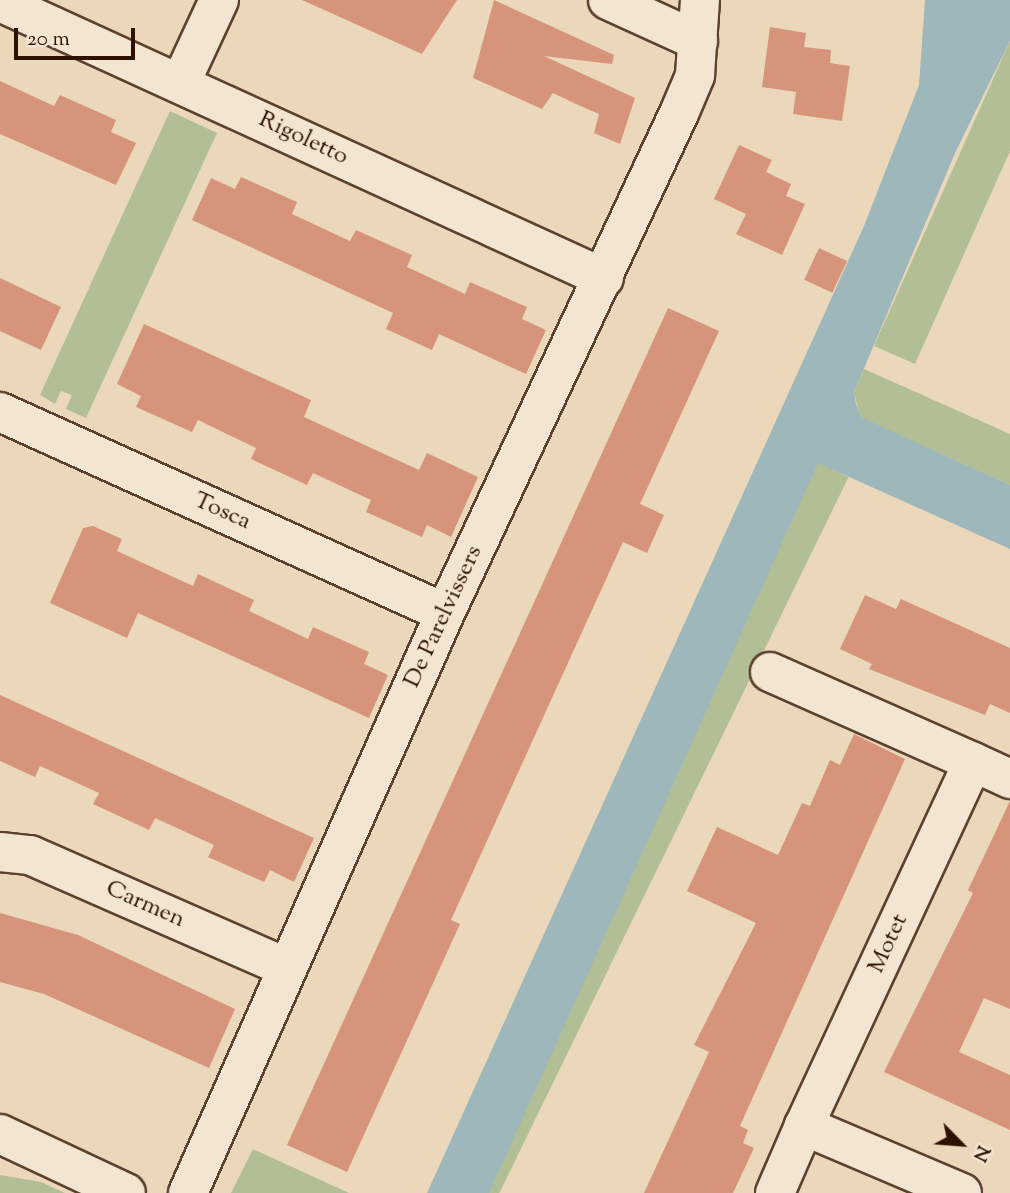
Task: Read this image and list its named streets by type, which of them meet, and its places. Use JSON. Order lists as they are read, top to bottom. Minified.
{"streets":{"street":["Rigoletto","Tosca","De Parelvissers","Carmen","Motet"]},"crossings":[["Rigoletto","De Parelvissers"],["Tosca","De Parelvissers"],["De Parelvissers","Carmen"]],"scale_bar":"20 m","north":"bottom right"}
